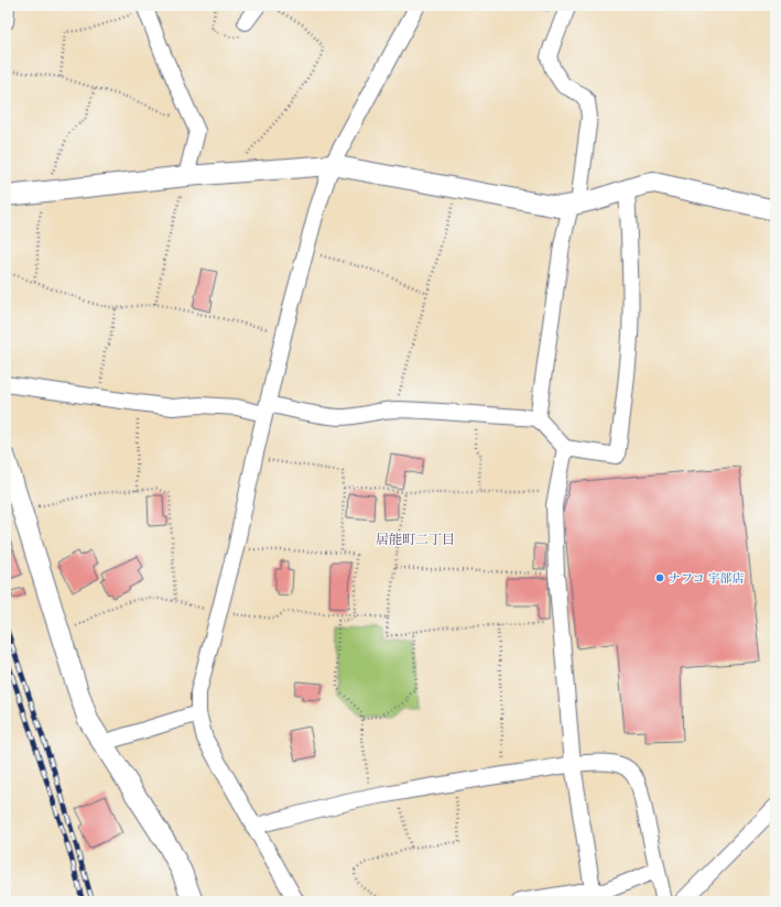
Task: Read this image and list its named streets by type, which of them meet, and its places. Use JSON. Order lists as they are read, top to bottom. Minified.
{"districts":["居能町二丁目"],"places":["ナフコ 宇部店"]}
